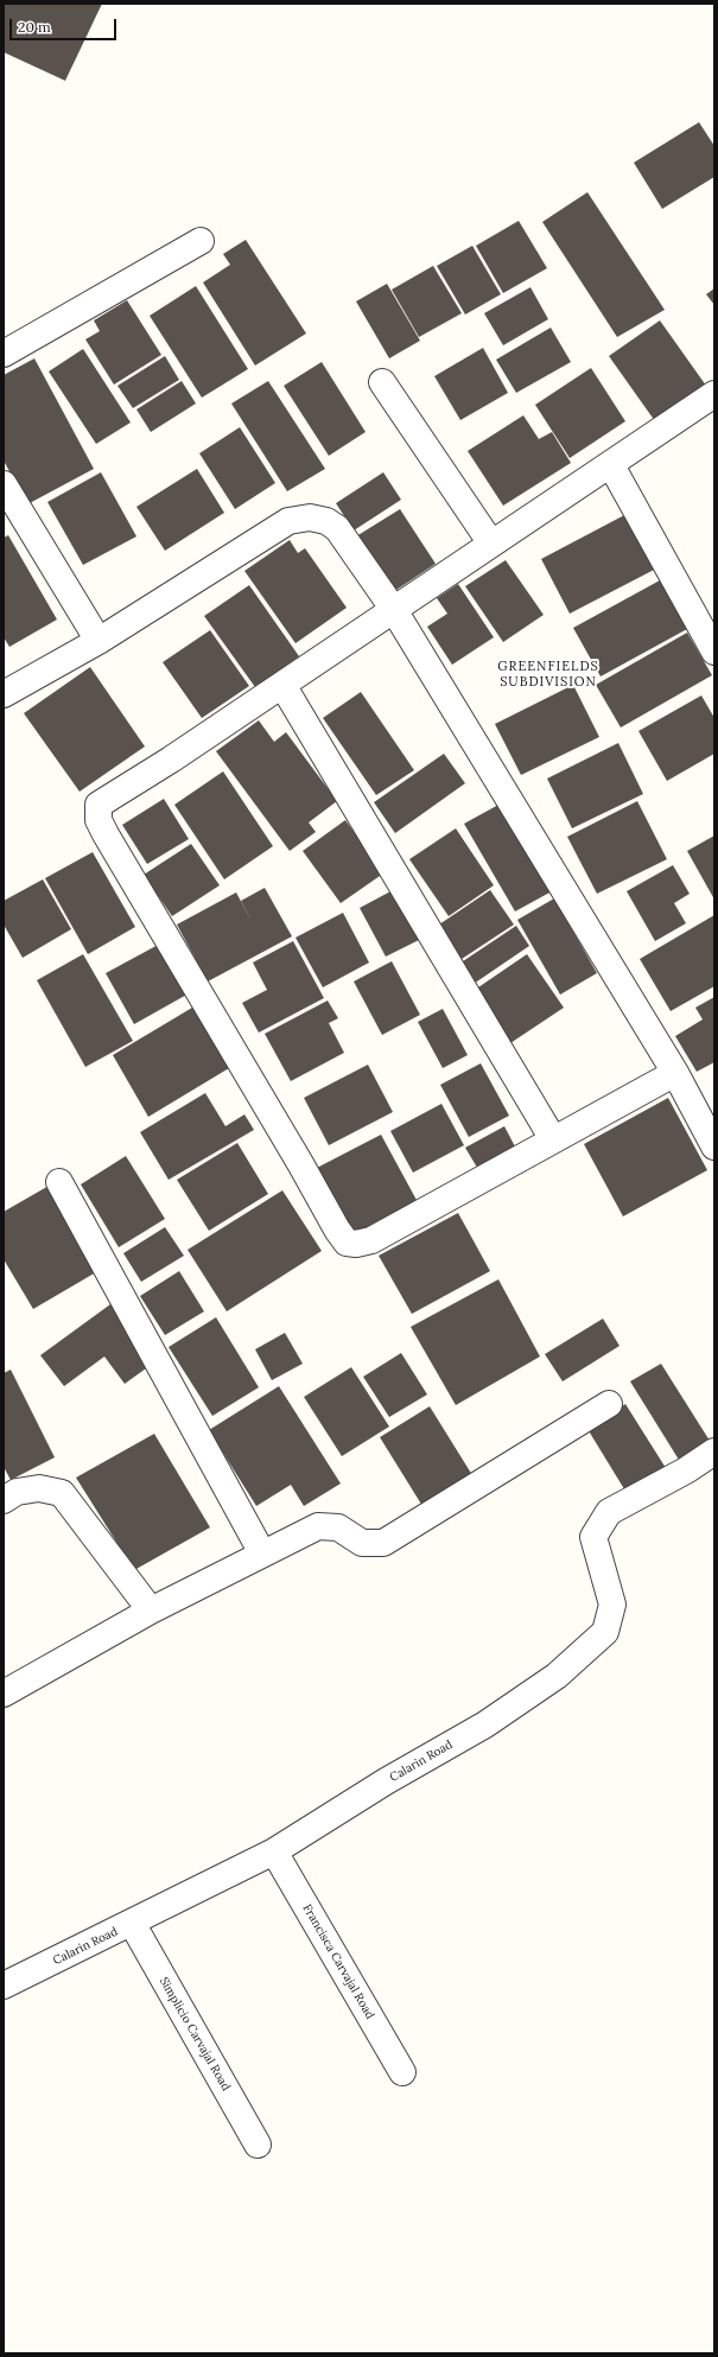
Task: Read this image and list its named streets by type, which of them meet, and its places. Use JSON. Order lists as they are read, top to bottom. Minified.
{"streets":{"street":["Calarin Road","Francisca Carvajal Road","Simplicio Carvajal Road"]},"crossings":[["Calarin Road","Francisca Carvajal Road"],["Calarin Road","Simplicio Carvajal Road"]],"districts":["GREENFIELDS SUBDIVISION"],"scale_bar":"20 m"}
